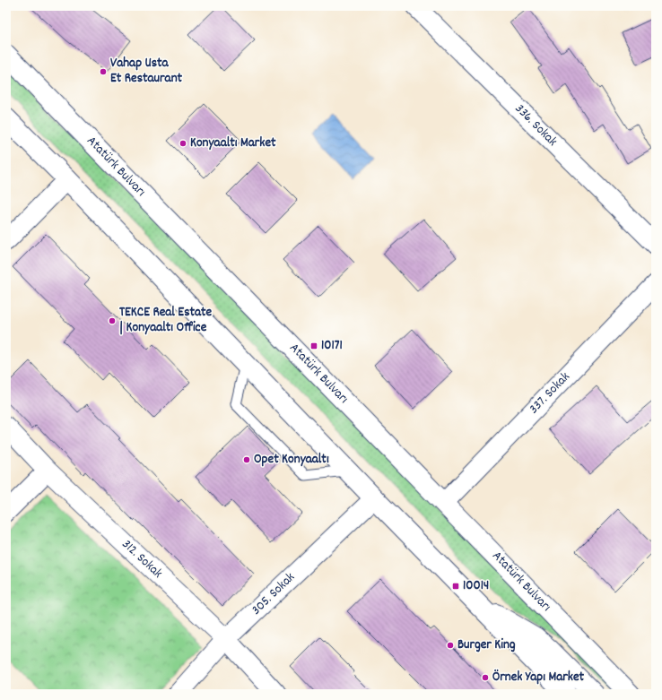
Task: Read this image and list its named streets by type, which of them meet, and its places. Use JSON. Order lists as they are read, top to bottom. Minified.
{"streets":{"main road":["Atatürk Bulvarı"],"street":["336. Sokak","337. Sokak","312. Sokak","305. Sokak"]},"crossings":[["Atatürk Bulvarı","337. Sokak"],["312. Sokak","305. Sokak"]],"places":{"other":["Vahap Usta Et Restaurant","Konyaaltı Market","TEKCE Real Estate | Konyaaltı Office","Opet Konyaaltı","Burger King","Örnek Yapı Market"],"transit":["10171","10014"]}}
